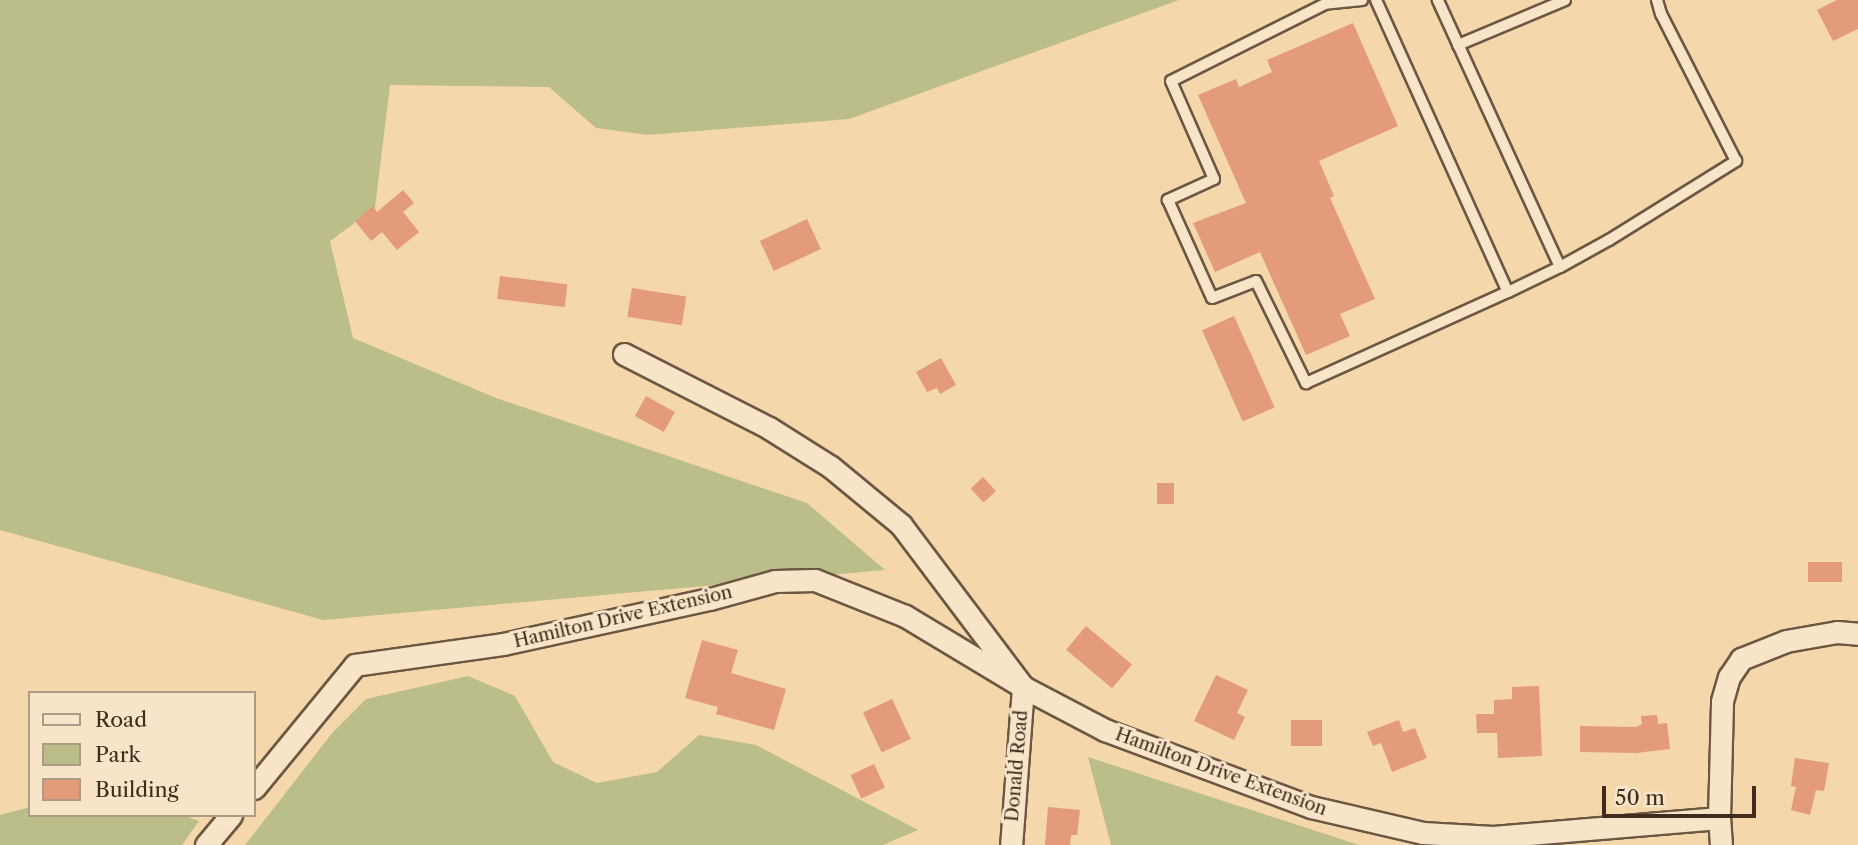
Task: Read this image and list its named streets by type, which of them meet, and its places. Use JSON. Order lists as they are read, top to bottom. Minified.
{"streets":{"street":["Hamilton Drive Extension","Donald Road"]},"crossings":[["Hamilton Drive Extension","Donald Road"]],"legend":["Road","Park","Building"],"scale_bar":"50 m"}
